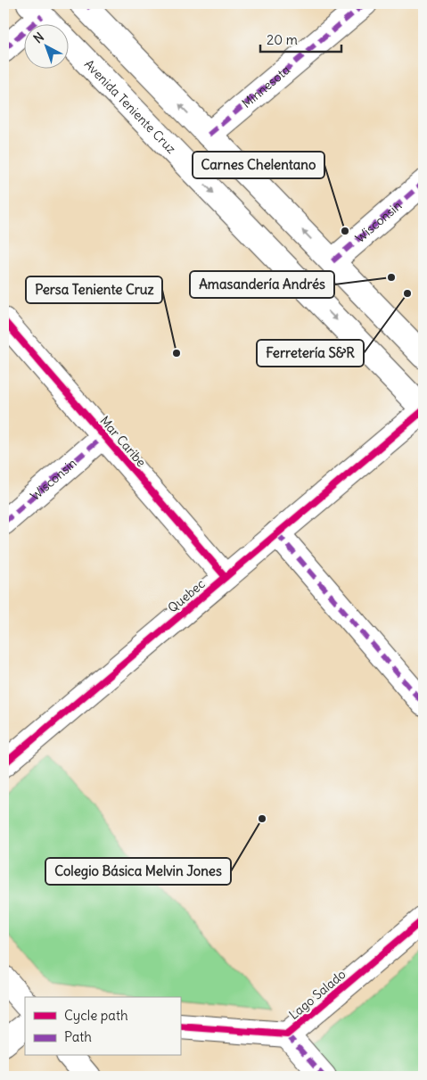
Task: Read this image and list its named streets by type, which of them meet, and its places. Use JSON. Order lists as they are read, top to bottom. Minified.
{"streets":{"street":["Minnesota","Avenida Teniente Cruz","Wisconsin","Mar Caribe","Quebec","Lago Salado"]},"crossings":[["Avenida Teniente Cruz","Quebec"],["Wisconsin","Mar Caribe"],["Mar Caribe","Quebec"]],"places":["Carnes Chelentano","Amasandería Andrés","Ferretería S&R","Persa Teniente Cruz","Colegio Básica Melvin Jones"],"legend":["Cycle path","Path"],"scale_bar":"20 m","north":"top left"}
